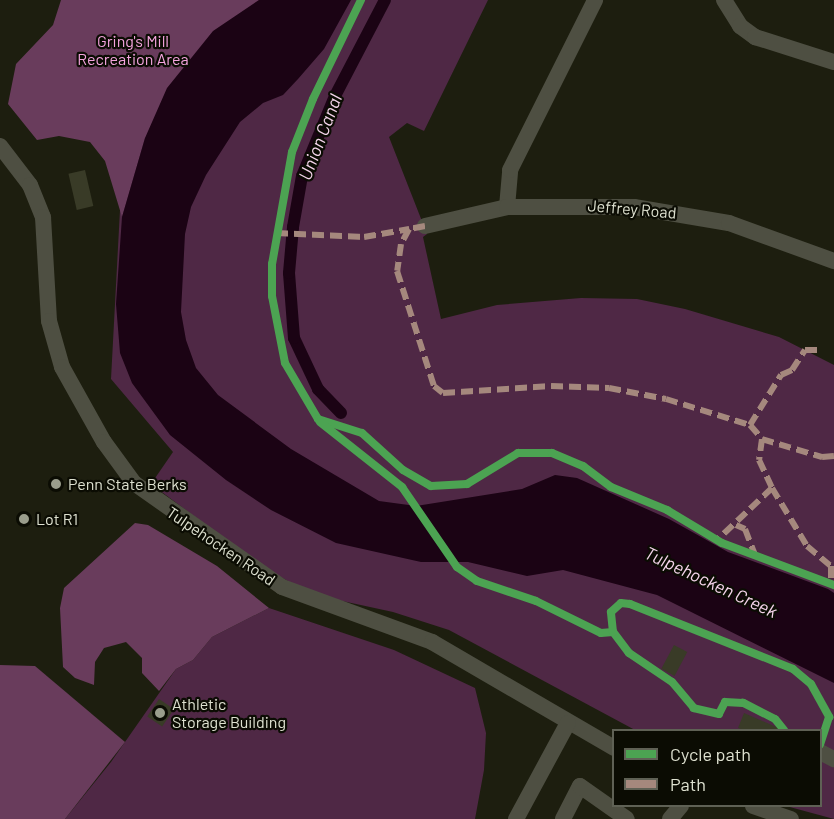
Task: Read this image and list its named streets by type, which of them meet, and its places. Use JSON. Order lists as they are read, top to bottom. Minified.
{"streets":{"street":["Jeffrey Road","Tulpehocken Road"]},"water":["Union Canal","Tulpehocken Creek"],"parks":["Gring's Mill Recreation Area"],"places":["Penn State Berks","Lot R1","Athletic Storage Building"],"legend":["Cycle path","Path"]}
